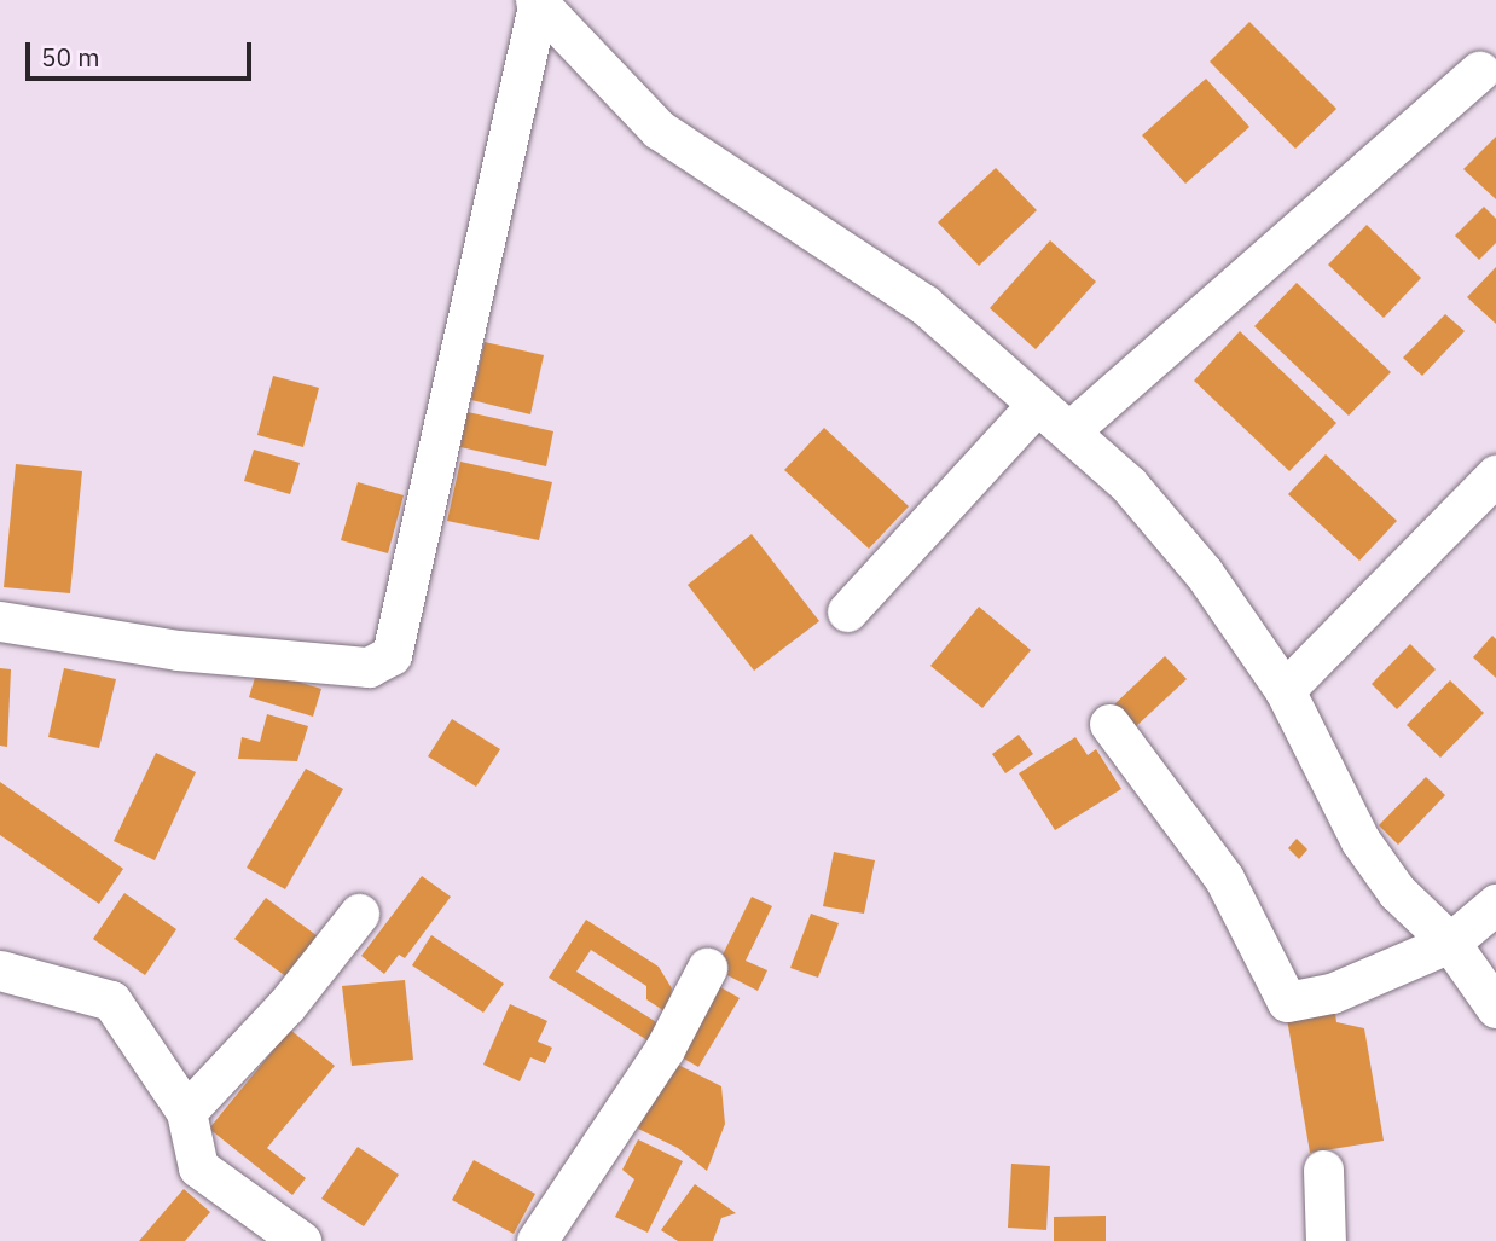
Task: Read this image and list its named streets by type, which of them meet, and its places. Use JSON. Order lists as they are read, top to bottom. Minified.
{"scale_bar":"50 m"}
